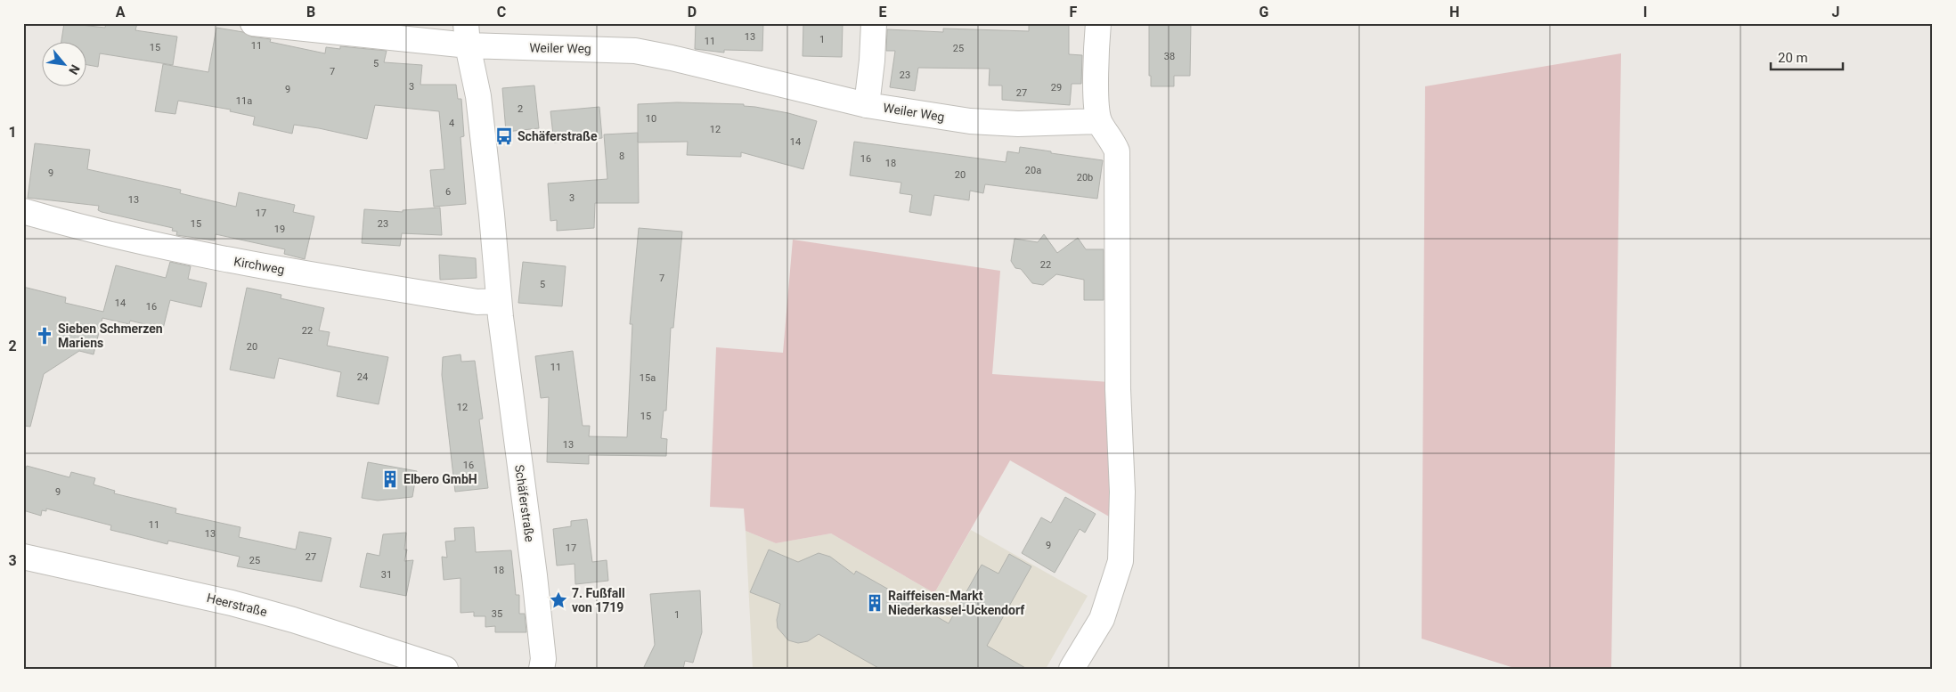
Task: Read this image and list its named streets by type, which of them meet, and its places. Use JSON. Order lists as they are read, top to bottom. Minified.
{"streets":{"street":["Weiler Weg","Kirchweg","Schäferstraße","Heerstraße"]},"crossings":[["Weiler Weg","Schäferstraße"],["Kirchweg","Schäferstraße"]],"places":{"bus stop":["Schäferstraße"],"church":["Sieben Schmerzen Mariens"],"building":["Elbero GmbH","Raiffeisen-Markt Niederkassel-Uckendorf"],"place":["7. Fußfall von 1719"]},"house_numbers":["13","1","11","11","15","25","38","5","7","23","3","29","9","27","11a","2","10","4","12","14","8","16","18","20a","9","20","20b","6","3","13","17","15","23","19","22","7","5","14","16","22","20","11","24","15a","12","15","13","16","9","11","13","9","17","27","25","18","31","35","1"],"scale_bar":"20 m","north":"bottom right","grid":{"columns":["A","B","C","D","E","F","G","H","I","J"],"rows":["1","2","3"]}}
